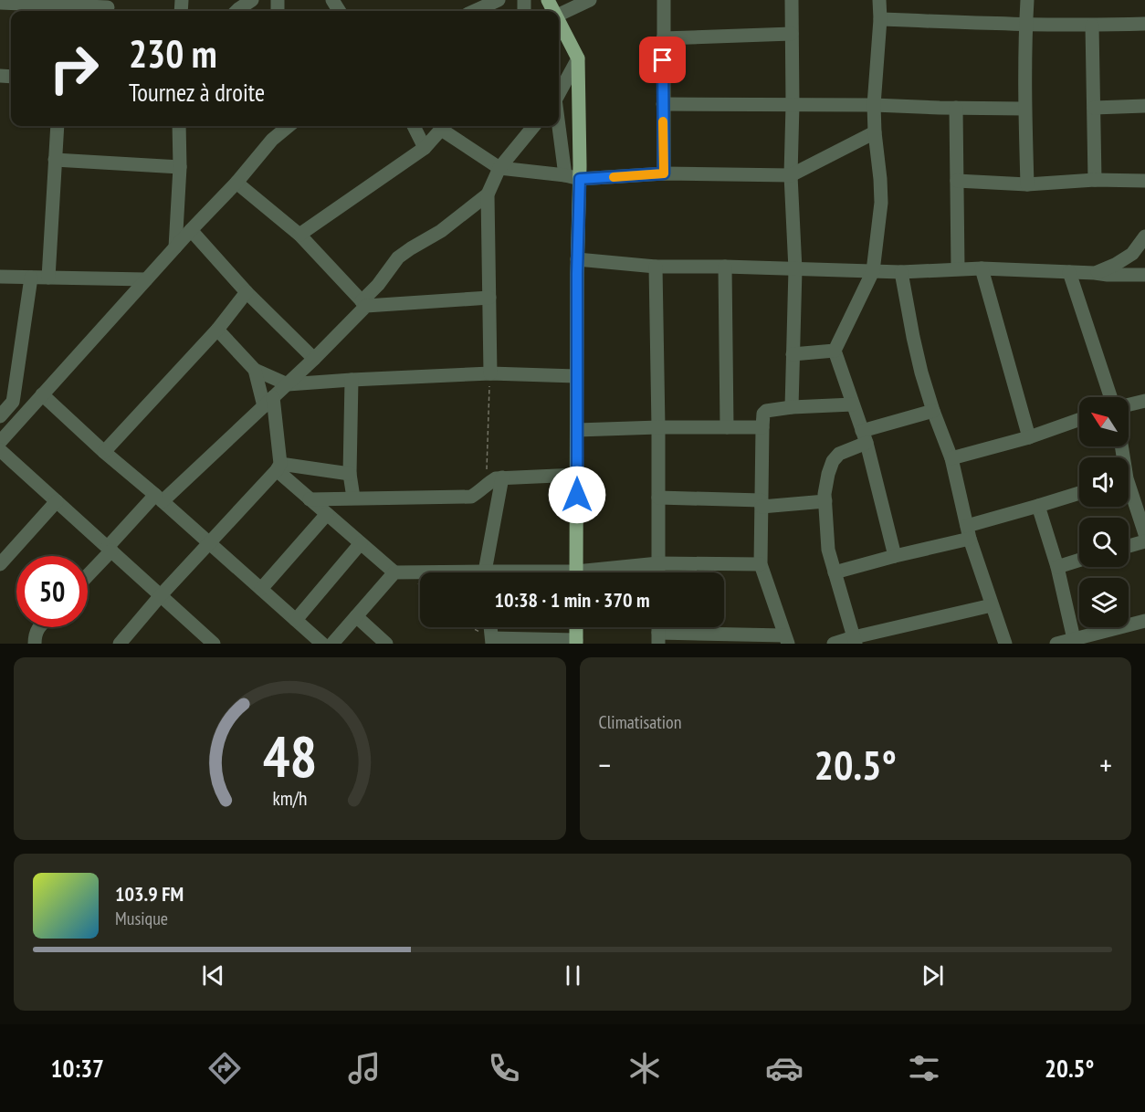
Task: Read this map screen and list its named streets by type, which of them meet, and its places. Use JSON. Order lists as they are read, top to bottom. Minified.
{"north":"top left","page":{"turn":["230 m","Tournez à droite"],"limit":"50","trip":"10:38 · 1 min · 370 m","tile":"Climatisation","heat":["−","20.5°","+"],"song":["103.9 FM","Musique"],"tabs":["10:37","20.5°"],"gauge":["48","km/h"]}}
